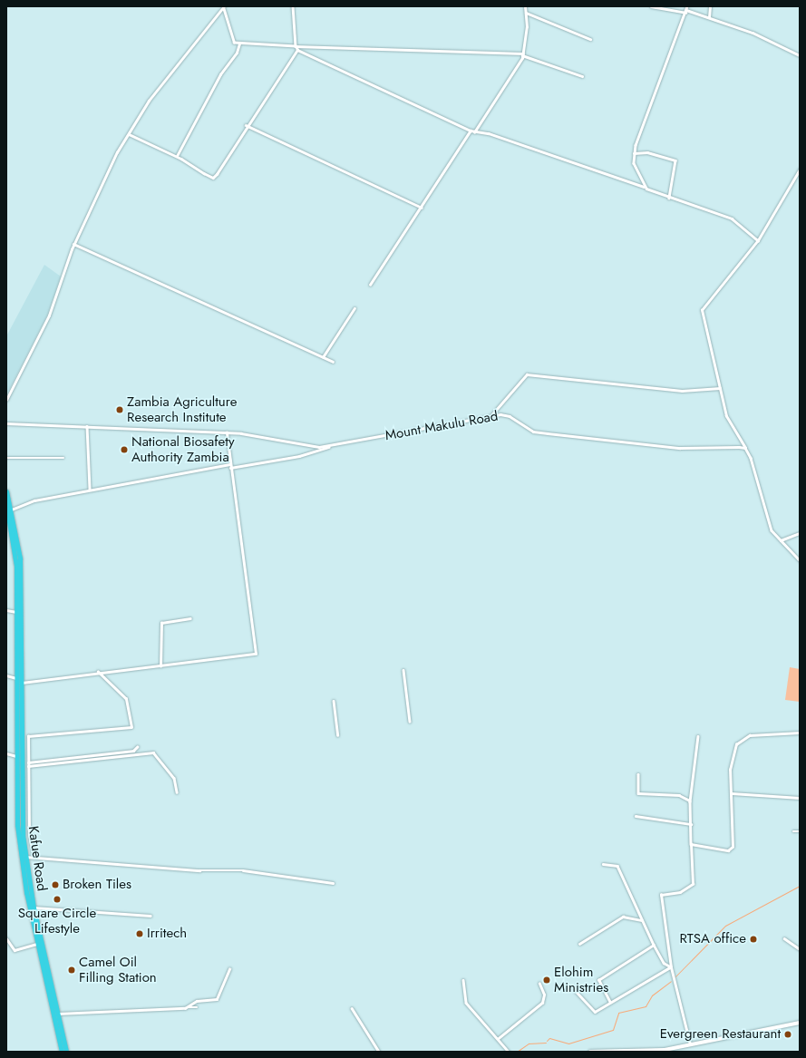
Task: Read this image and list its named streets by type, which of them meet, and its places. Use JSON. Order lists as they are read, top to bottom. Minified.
{"streets":{"highway":["Kafue Road"],"street":["Mount Makulu Road"]},"places":["Zambia Agriculture Research Institute","National Biosafety Authority Zambia","Broken Tiles","Square Circle Lifestyle","Irritech","RTSA office","Camel Oil Filling Station","Elohim Ministries","Evergreen Restaurant"]}
